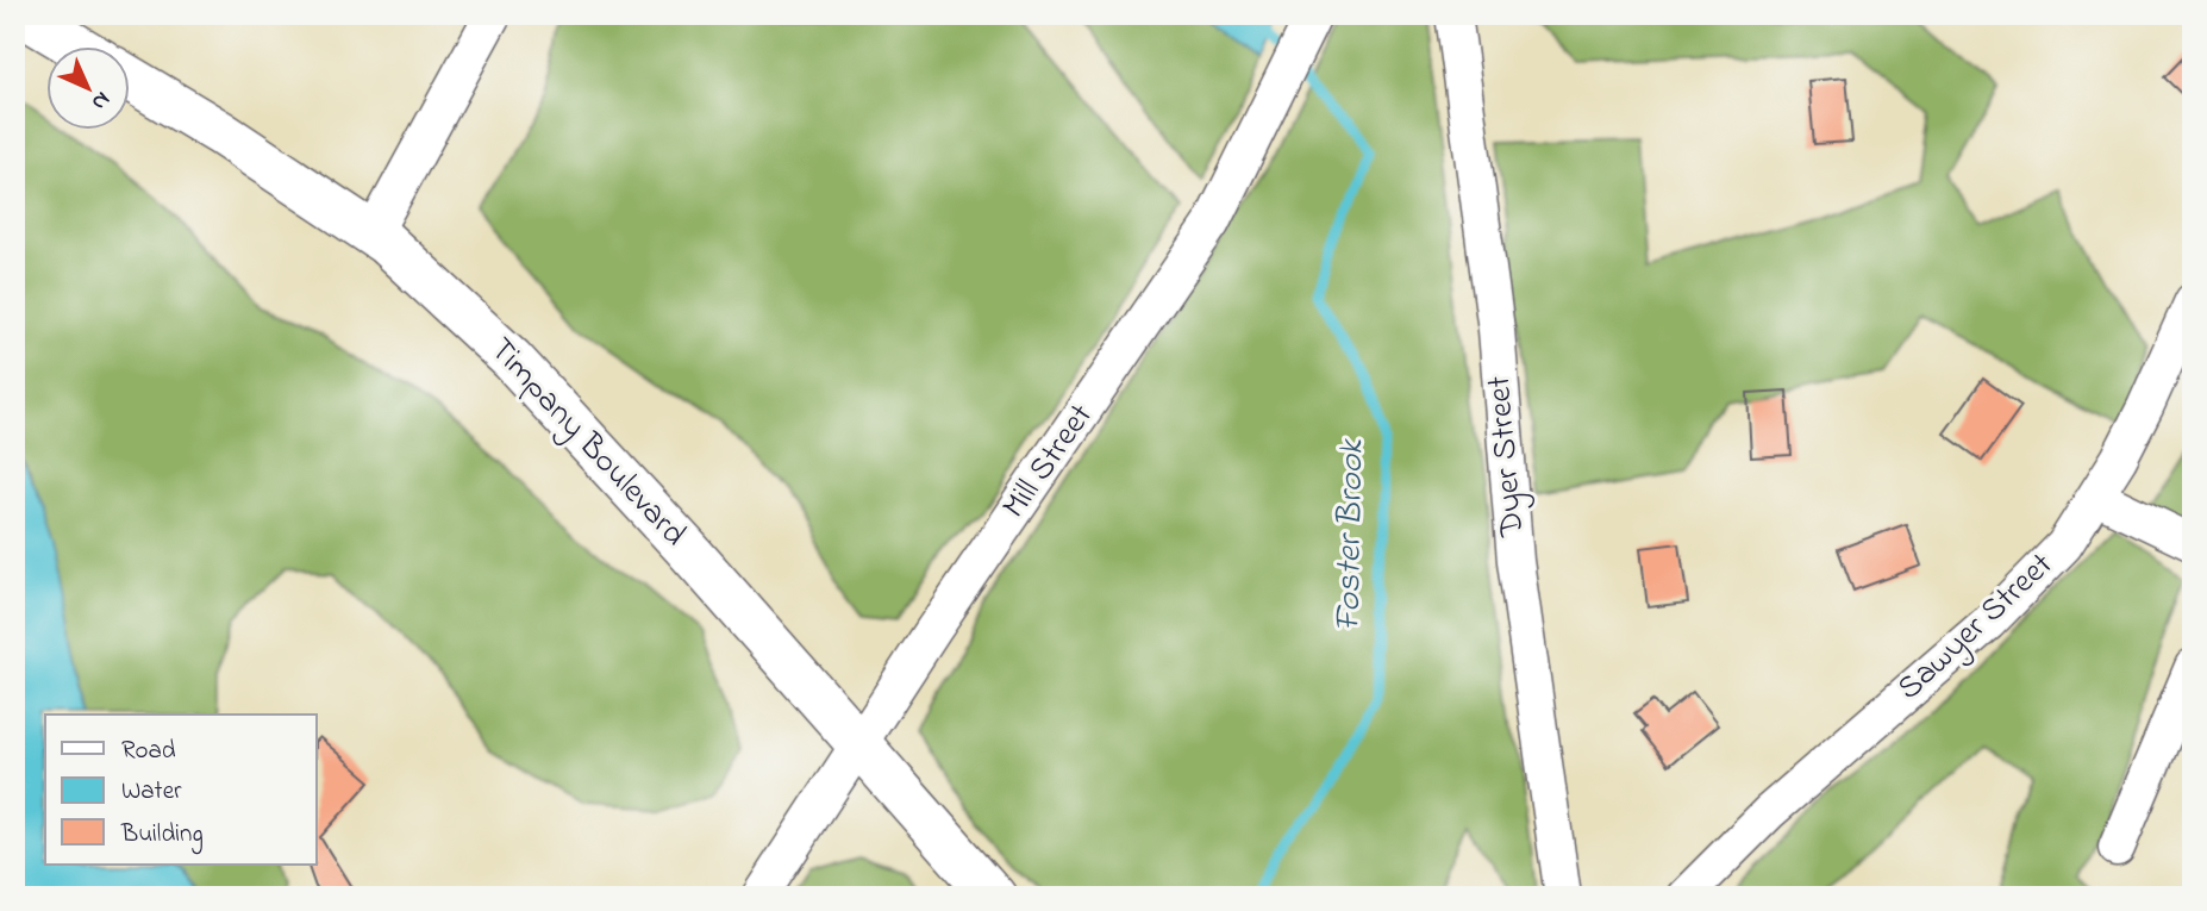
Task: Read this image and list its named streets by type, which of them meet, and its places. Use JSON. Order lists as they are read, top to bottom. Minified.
{"streets":{"main road":["Timpany Boulevard"],"street":["Dyer Street","Mill Street","Sawyer Street"]},"crossings":[["Timpany Boulevard","Mill Street"]],"water":["Foster Brook"],"legend":["Road","Water","Building"],"north":"bottom right"}
